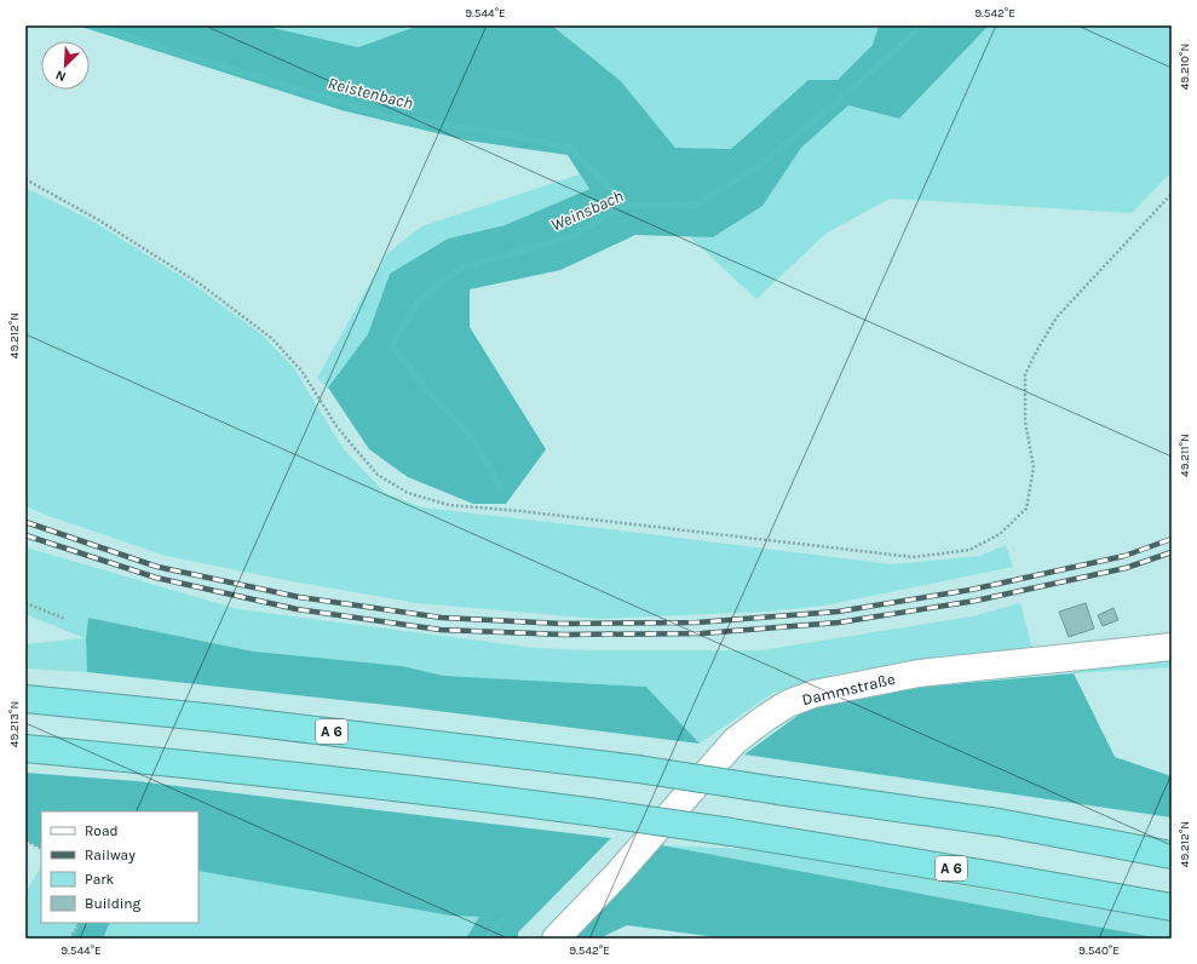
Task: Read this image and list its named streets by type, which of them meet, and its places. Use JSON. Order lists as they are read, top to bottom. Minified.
{"streets":{"highway":["A 6"],"street":["Dammstraße"]},"water":["Reistenbach","Weinsbach"],"legend":["Road","Railway","Park","Building"],"north":"bottom left","coordinates":["9.544°E","9.542°E","49.210°N","49.212°N","49.211°N","49.213°N","9.540°E"]}
